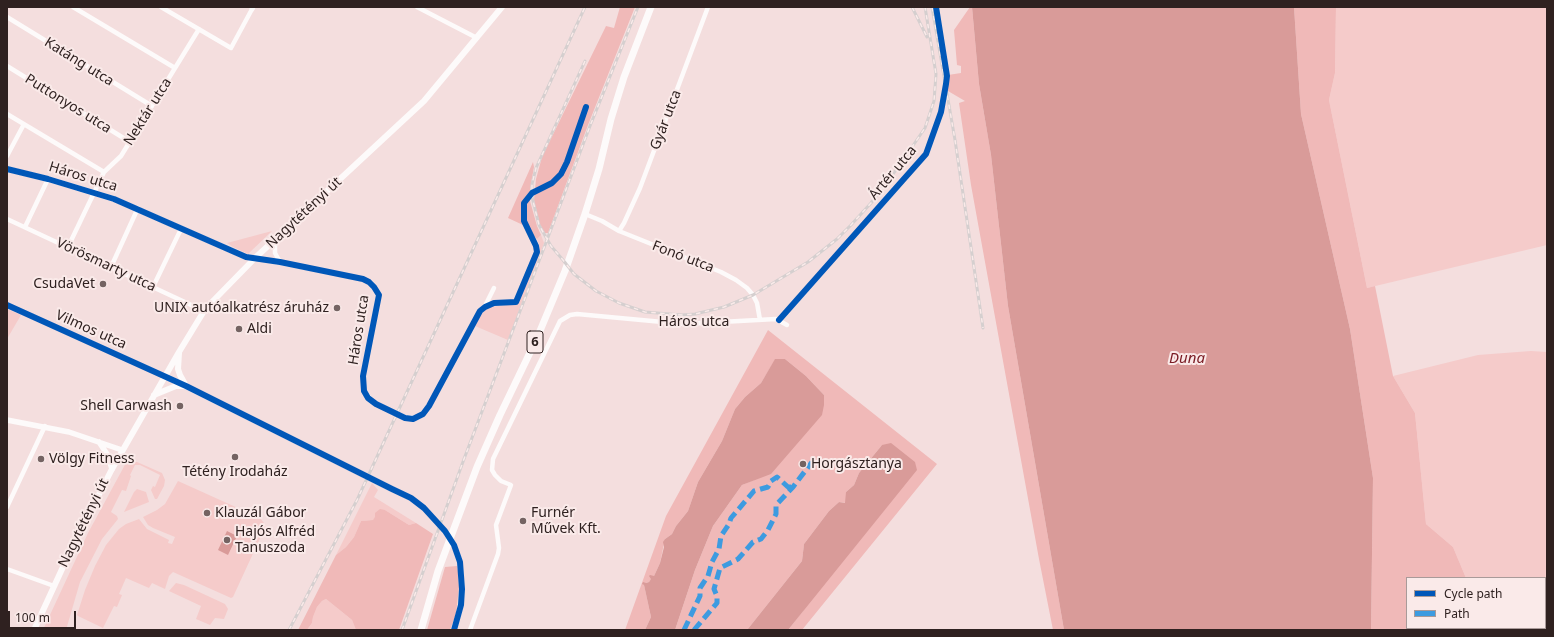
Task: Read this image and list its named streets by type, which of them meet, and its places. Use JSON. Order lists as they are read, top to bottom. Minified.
{"streets":{"main road":["Nagytétényi út","6"],"street":["Katáng utca","Puttonyos utca","Nektár utca","Gyár utca","Háros utca","Fonó utca","Vörösmarty utca","Vilmos utca"],"cycle path":["Ártér utca"]},"crossings":[["Katáng utca","Nektár utca"],["Puttonyos utca","Nektár utca"],["Nektár utca","Háros utca"],["Nektár utca","Vörösmarty utca"],["Gyár utca","Fonó utca"],["Háros utca","Nagytétényi út"],["Háros utca","Fonó utca"],["Nagytétényi út","Vörösmarty utca"],["Nagytétényi út","Vilmos utca"],["Fonó utca","6"]],"water":["Duna"],"places":["CsudaVet","UNIX autóalkatrész áruház","Aldi","Shell Carwash","Tétény Irodaház","Völgy Fitness","Horgásztanya","Klauzál Gábor","Furnér Művek Kft.","Hajós Alfréd Tanuszoda"],"legend":["Cycle path","Path"],"scale_bar":"100 m"}
